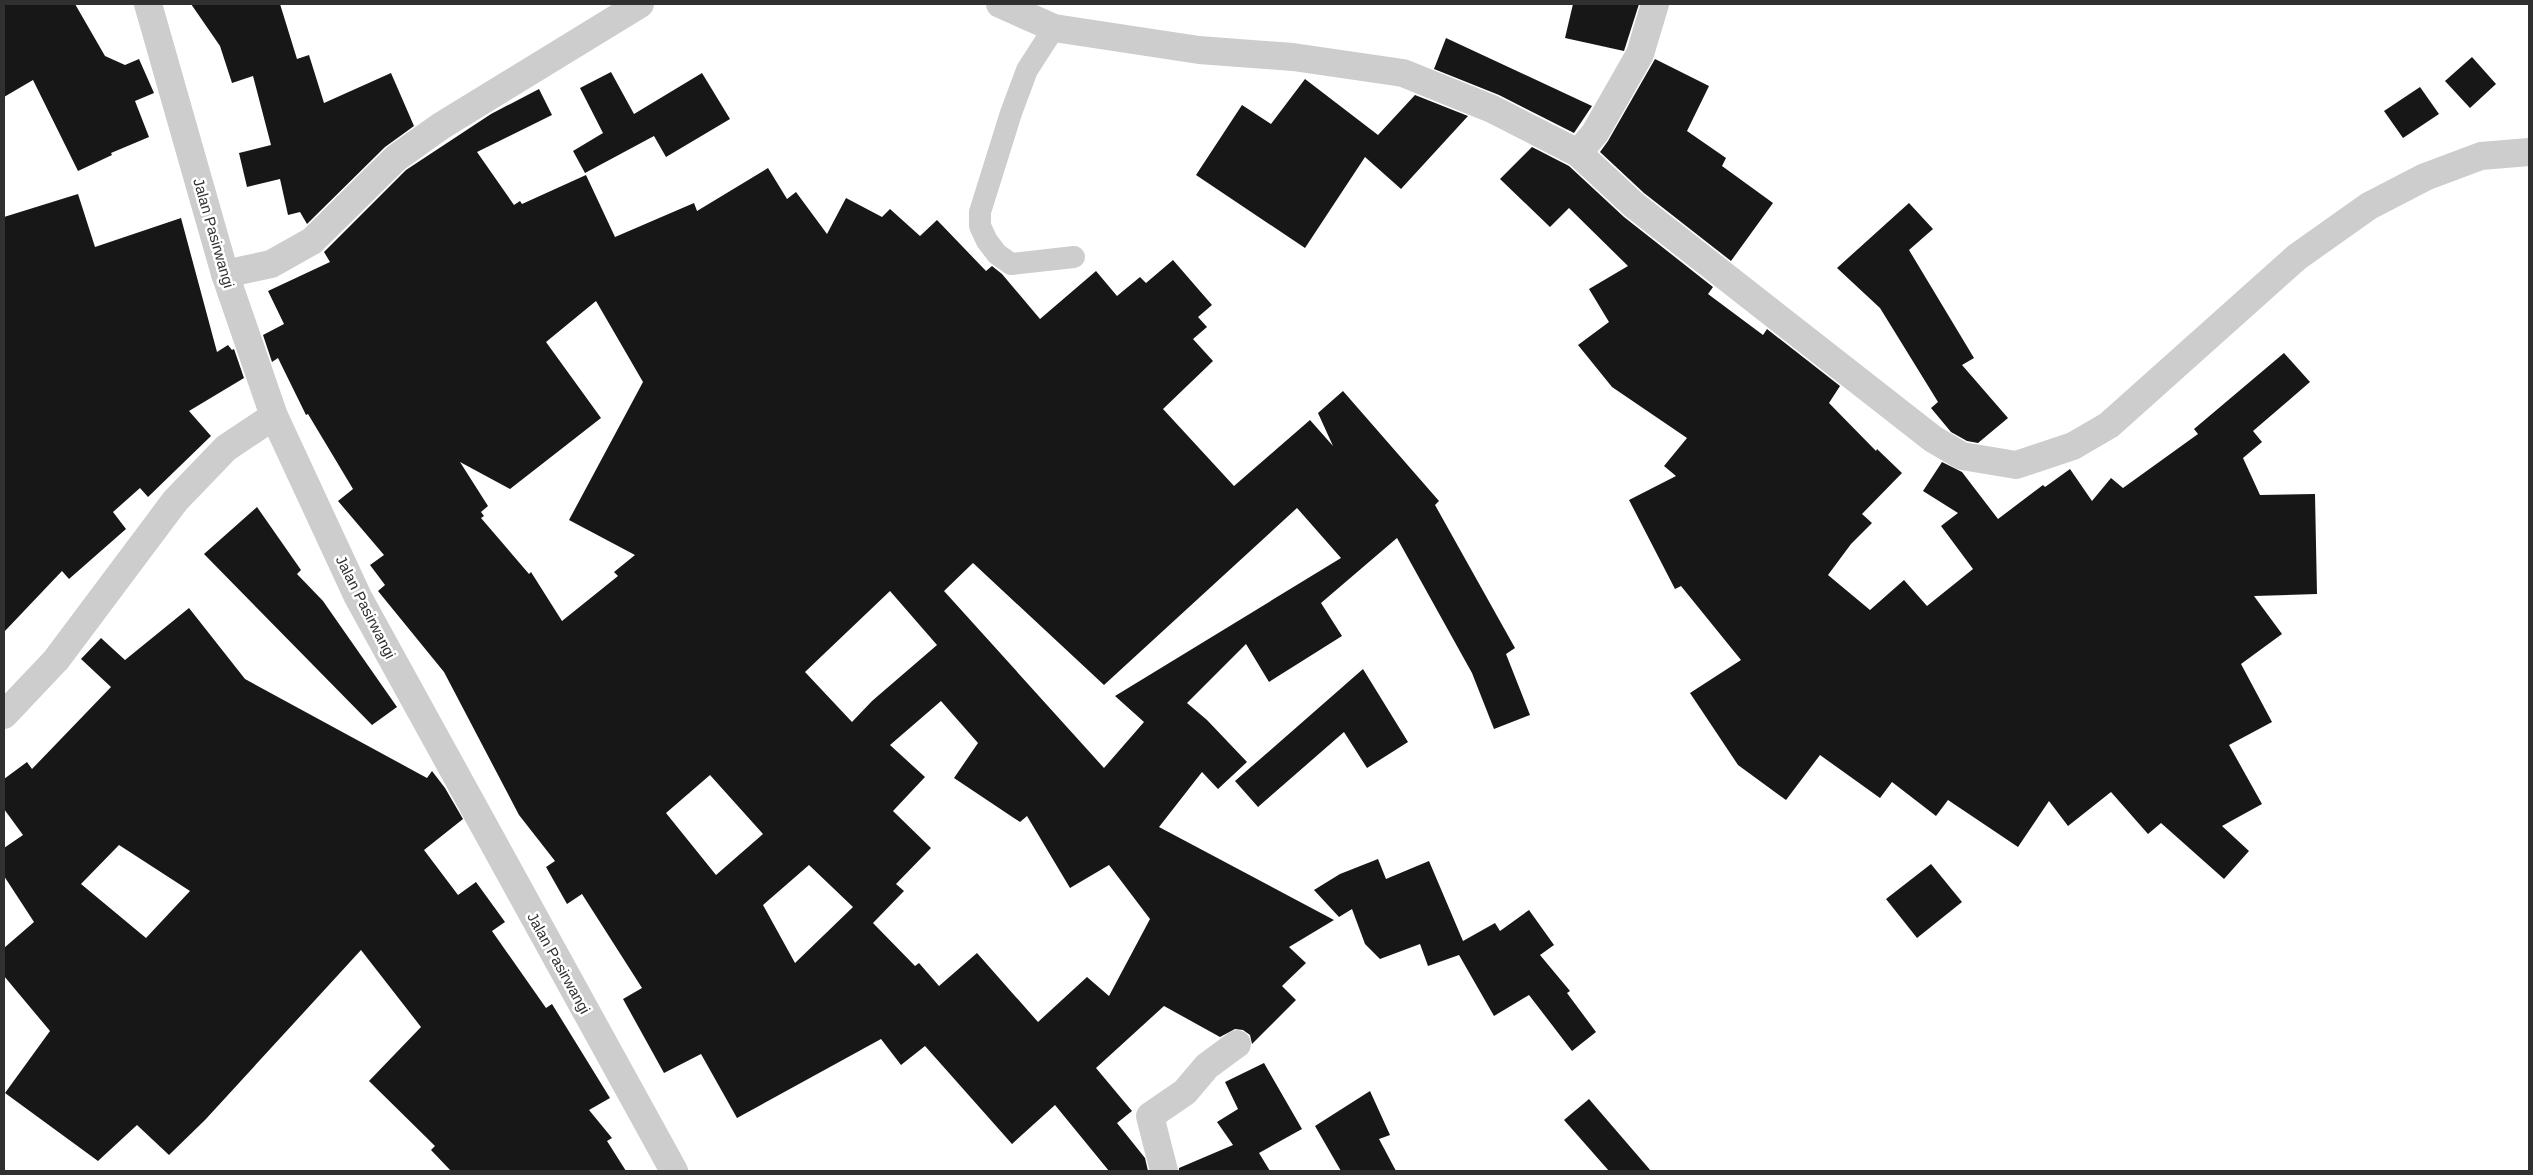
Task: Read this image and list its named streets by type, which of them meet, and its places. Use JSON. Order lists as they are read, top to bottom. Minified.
{"streets":{"street":["Jalan Pasirwangi"]}}
